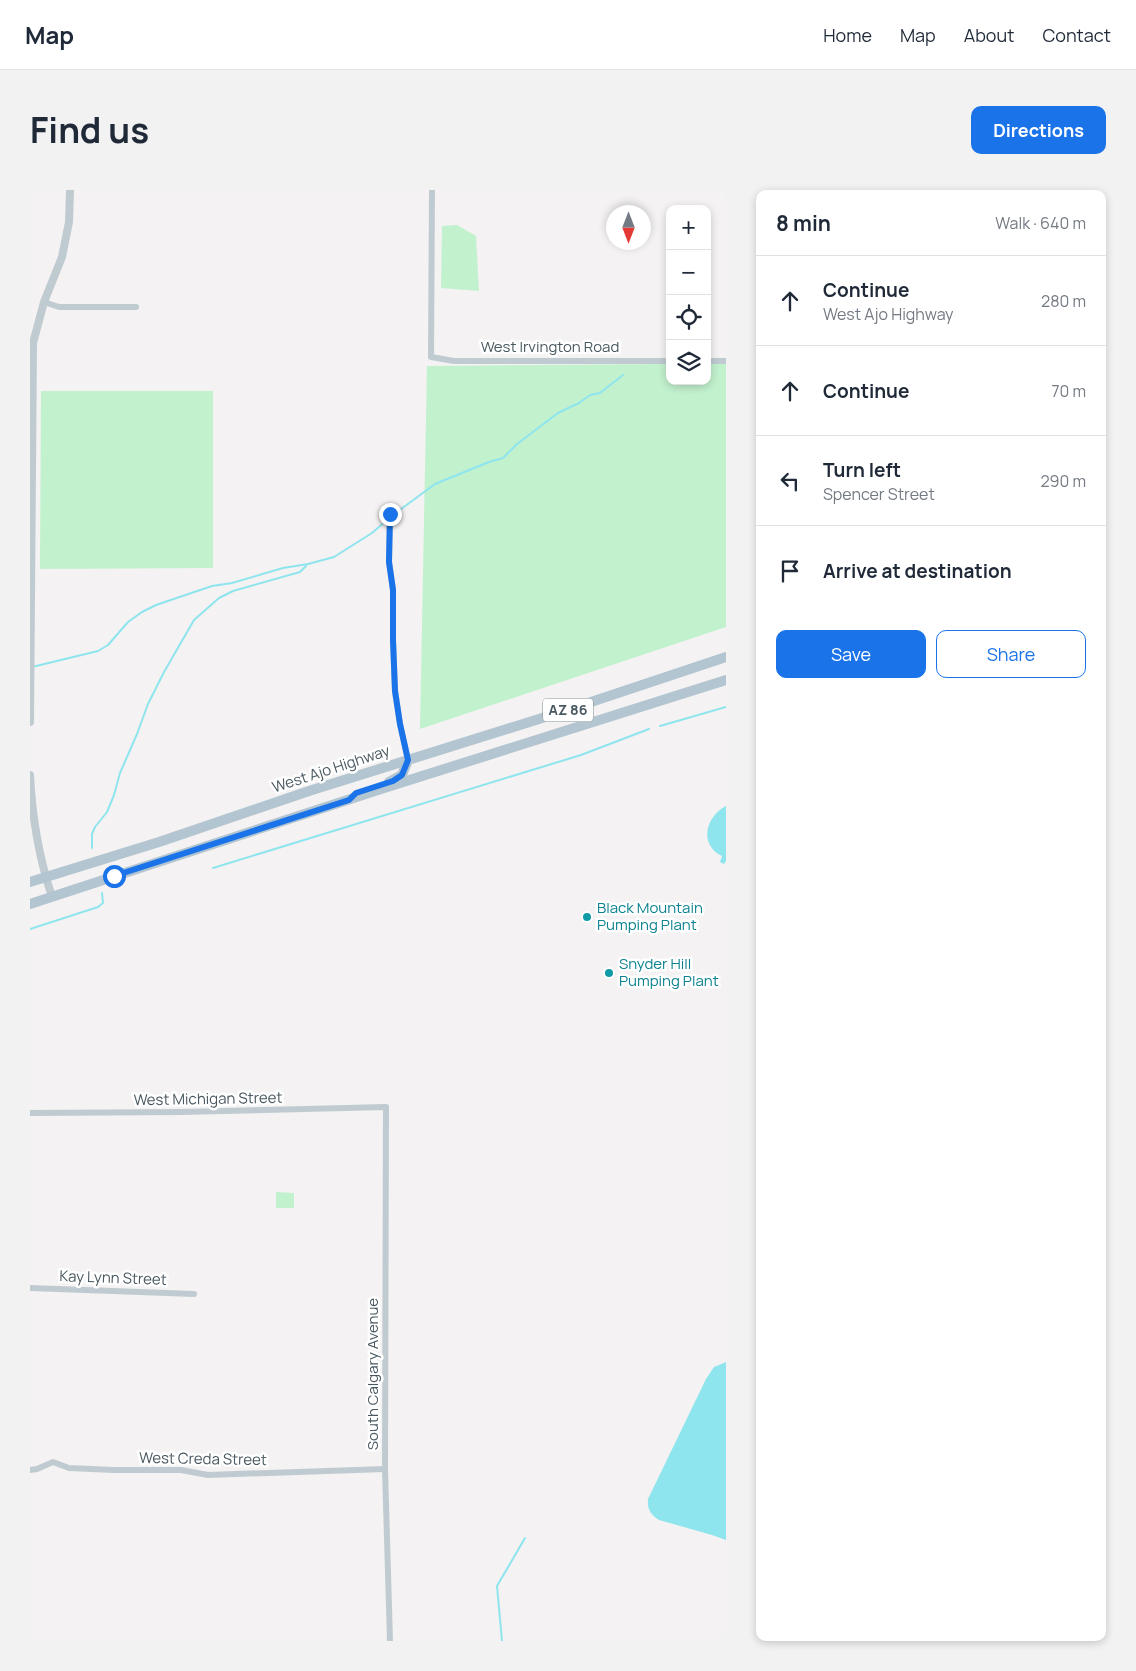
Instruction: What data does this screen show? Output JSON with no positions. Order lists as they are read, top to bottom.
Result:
{
  "streets": {
    "main road": ["AZ 86", "West Ajo Highway"],
    "street": [
      "West Irvington Road",
      "West Michigan Street",
      "Kay Lynn Street",
      "South Calgary Avenue",
      "West Creda Street"
    ]
  },
  "crossings": [
    ["West Michigan Street", "South Calgary Avenue"],
    ["South Calgary Avenue", "West Creda Street"]
  ],
  "places": ["Black Mountain Pumping Plant", "Snyder Hill Pumping Plant"],
  "north": "bottom",
  "page": {
    "header": "Map",
    "nav": [
      "Home",
      "Map",
      "About",
      "Contact"
    ],
    "title": "Find us",
    "buttons": [
      "Directions",
      ["Save", "Share"]
    ],
    "heading": ["8 min", "Walk · 640 m"],
    "map_buttons": ["+", "−"],
    "list": [
      ["Continue", "West Ajo Highway", "280 m"],
      ["Continue", "70 m"],
      ["Turn left", "Spencer Street", "290 m"],
      "Arrive at destination"
    ]
  }
}
